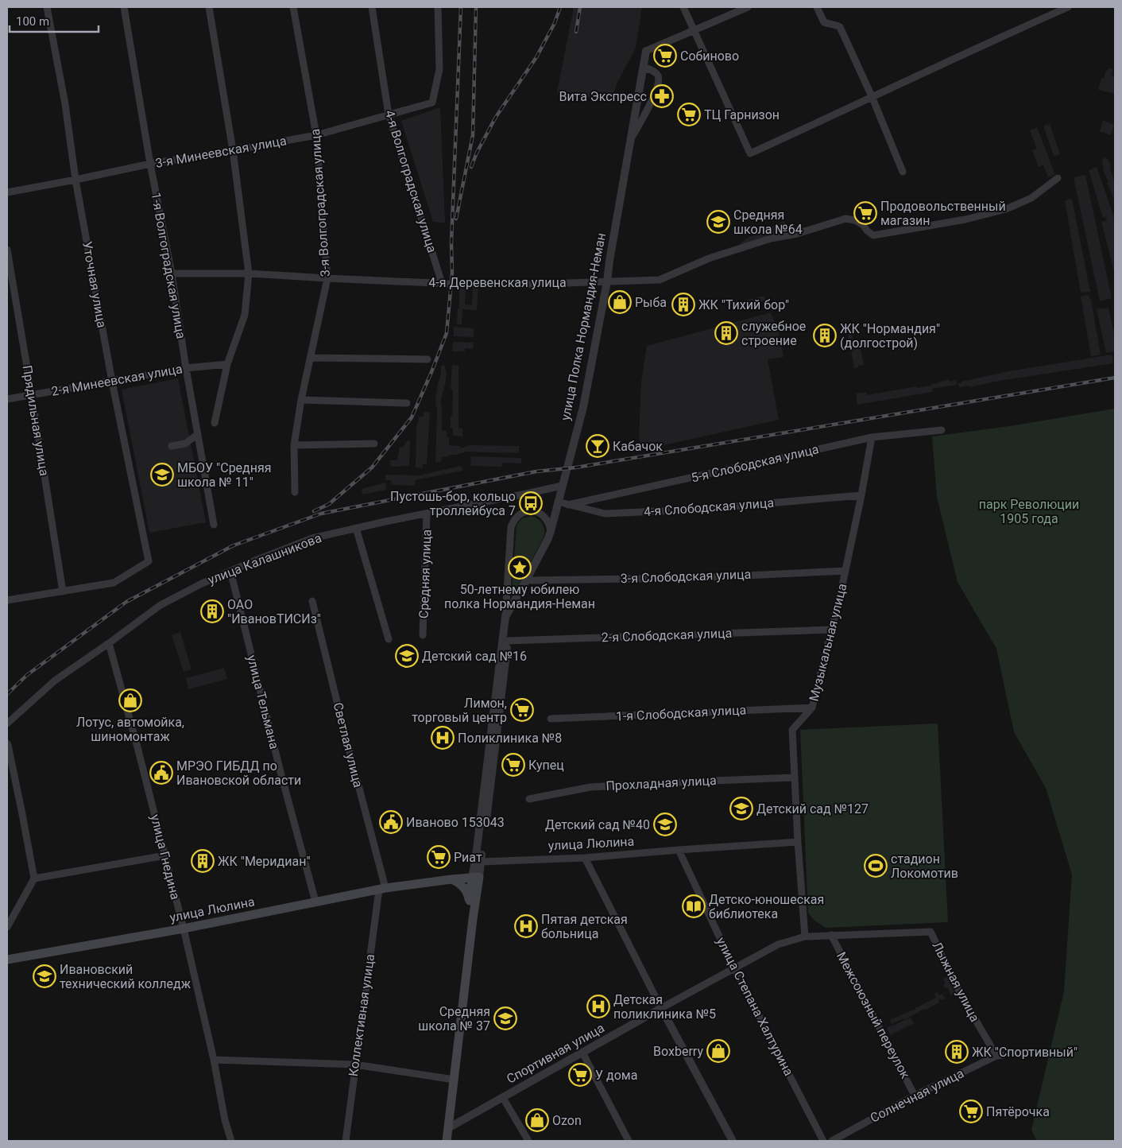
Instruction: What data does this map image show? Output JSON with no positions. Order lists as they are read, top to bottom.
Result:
{
  "streets": {
    "main road": ["улица Полка Нормандия-Неман", "улица Люлина"],
    "street": [
      "3-я Минеевская улица",
      "4-я Волгоградская улица",
      "3-я Волгоградская улица",
      "1-я Волгоградская улица",
      "4-я Деревенская улица",
      "Уточная улица",
      "2-я Минеевская улица",
      "Прядильная улица",
      "5-я Слободская улица",
      "4-я Слободская улица",
      "улица Калашникова",
      "Средняя улица",
      "3-я Слободская улица",
      "2-я Слободская улица",
      "Музыкальная улица",
      "улица Тельмана",
      "1-я Слободская улица",
      "Светлая улица",
      "Прохладная улица",
      "улица Гнедина",
      "Лыжная улица",
      "улица Степана Халтурина",
      "Коллективная улица",
      "Межсоюзный переулок",
      "Спортивная улица",
      "Солнечная улица"
    ]
  },
  "crossings": [
    ["3-я Минеевская улица", "4-я Волгоградская улица"],
    ["3-я Минеевская улица", "3-я Волгоградская улица"],
    ["3-я Минеевская улица", "1-я Волгоградская улица"],
    ["3-я Минеевская улица", "Уточная улица"],
    ["4-я Волгоградская улица", "4-я Деревенская улица"],
    ["3-я Волгоградская улица", "4-я Деревенская улица"],
    ["1-я Волгоградская улица", "4-я Деревенская улица"],
    ["1-я Волгоградская улица", "2-я Минеевская улица"],
    ["4-я Деревенская улица", "улица Полка Нормандия-Неман"],
    ["Уточная улица", "2-я Минеевская улица"],
    ["Уточная улица", "Прядильная улица"],
    ["улица Полка Нормандия-Неман", "4-я Слободская улица"],
    ["улица Полка Нормандия-Неман", "улица Калашникова"],
    ["улица Полка Нормандия-Неман", "3-я Слободская улица"],
    ["улица Полка Нормандия-Неман", "2-я Слободская улица"],
    ["улица Полка Нормандия-Неман", "улица Люлина"],
    ["улица Полка Нормандия-Неман", "Спортивная улица"],
    ["2-я Минеевская улица", "Прядильная улица"],
    ["5-я Слободская улица", "4-я Слободская улица"],
    ["5-я Слободская улица", "Музыкальная улица"],
    ["4-я Слободская улица", "Музыкальная улица"],
    ["улица Калашникова", "Средняя улица"],
    ["улица Калашникова", "улица Тельмана"],
    ["улица Калашникова", "улица Гнедина"],
    ["3-я Слободская улица", "Музыкальная улица"],
    ["2-я Слободская улица", "Музыкальная улица"],
    ["Музыкальная улица", "1-я Слободская улица"],
    ["Музыкальная улица", "Прохладная улица"],
    ["Музыкальная улица", "улица Люлина"],
    ["Музыкальная улица", "Спортивная улица"],
    ["улица Тельмана", "улица Люлина"],
    ["Светлая улица", "улица Люлина"],
    ["Светлая улица", "Коллективная улица"],
    ["улица Люлина", "улица Гнедина"],
    ["улица Люлина", "улица Степана Халтурина"],
    ["улица Люлина", "Коллективная улица"],
    ["Лыжная улица", "Межсоюзный переулок"],
    ["Лыжная улица", "Спортивная улица"],
    ["Лыжная улица", "Солнечная улица"],
    ["улица Степана Халтурина", "Спортивная улица"],
    ["Межсоюзный переулок", "Спортивная улица"],
    ["Межсоюзный переулок", "Солнечная улица"]
  ],
  "parks": ["парк Революции 1905 года"],
  "places": {
    "supermarket": [
      "Собиново",
      "ТЦ Гарнизон",
      "Продовольственный магазин",
      "Лимон, торговый центр",
      "Купец",
      "Риат",
      "У дома",
      "Пятёрочка"
    ],
    "pharmacy": ["Вита Экспресс"],
    "school or university": [
      "Средняя школа №64",
      "МБОУ \"Средняя школа № 11\"",
      "Детский сад №16",
      "Детский сад №127",
      "Детский сад №40",
      "Ивановский технический колледж",
      "Средняя школа № 37"
    ],
    "shop": [
      "Рыба",
      "Лотус, автомойка, шиномонтаж",
      "Boxberry",
      "Ozon"
    ],
    "building": [
      "ЖК \"Тихий бор\"",
      "служебное строение",
      "ЖК \"Нормандия\" (долгострой)",
      "ОАО \"ИвановТИСИз\"",
      "ЖК \"Меридиан\"",
      "ЖК \"Спортивный\""
    ],
    "bar": ["Кабачок"],
    "bus stop": ["Пустошь-бор, кольцо троллейбуса 7"],
    "place": ["50-летнему юбилею полка Нормандия-Неман"],
    "hospital": ["Поликлиника №8", "Пятая детская больница", "Детская поликлиника №5"],
    "public building": ["МРЭО ГИБДД по Ивановской области", "Иваново 153043"],
    "sports": ["стадион Локомотив"],
    "library": ["Детско-юношеская библиотека"]
  },
  "scale_bar": "100 m"
}
